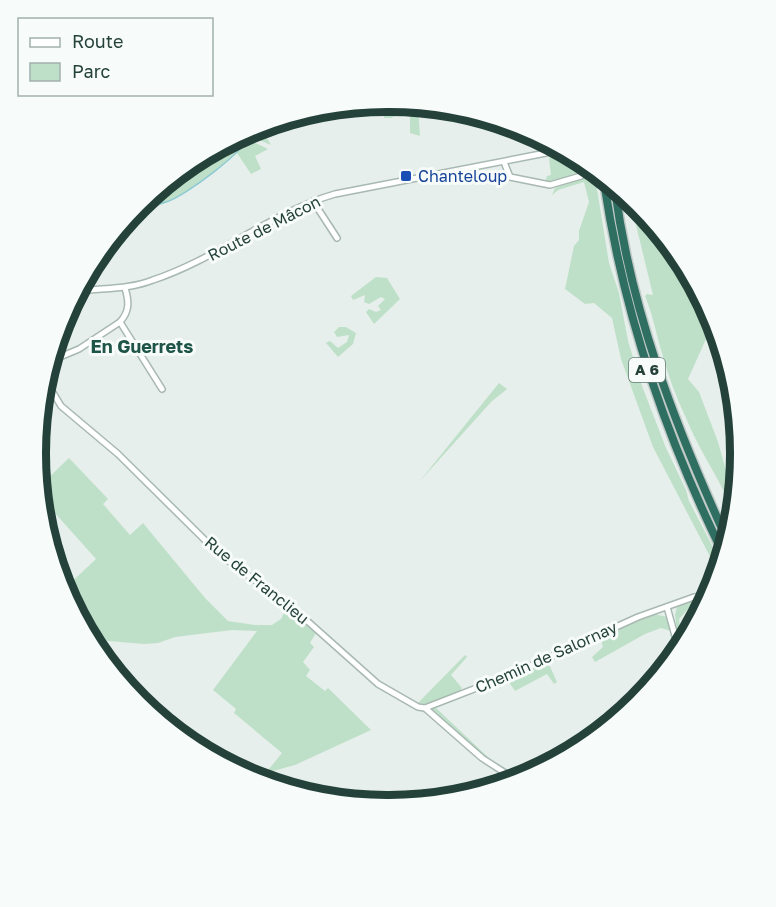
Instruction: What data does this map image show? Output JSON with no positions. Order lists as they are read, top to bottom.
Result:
{
  "streets": {
    "highway": ["A 6"],
    "street": ["Route de Mâcon", "Rue de Franclieu", "Chemin de Salornay"]
  },
  "crossings": [
    ["Rue de Franclieu", "Chemin de Salornay"]
  ],
  "districts": ["En Guerrets"],
  "places": {
    "transit": ["Chanteloup"]
  },
  "legend": ["Route", "Parc"]
}
